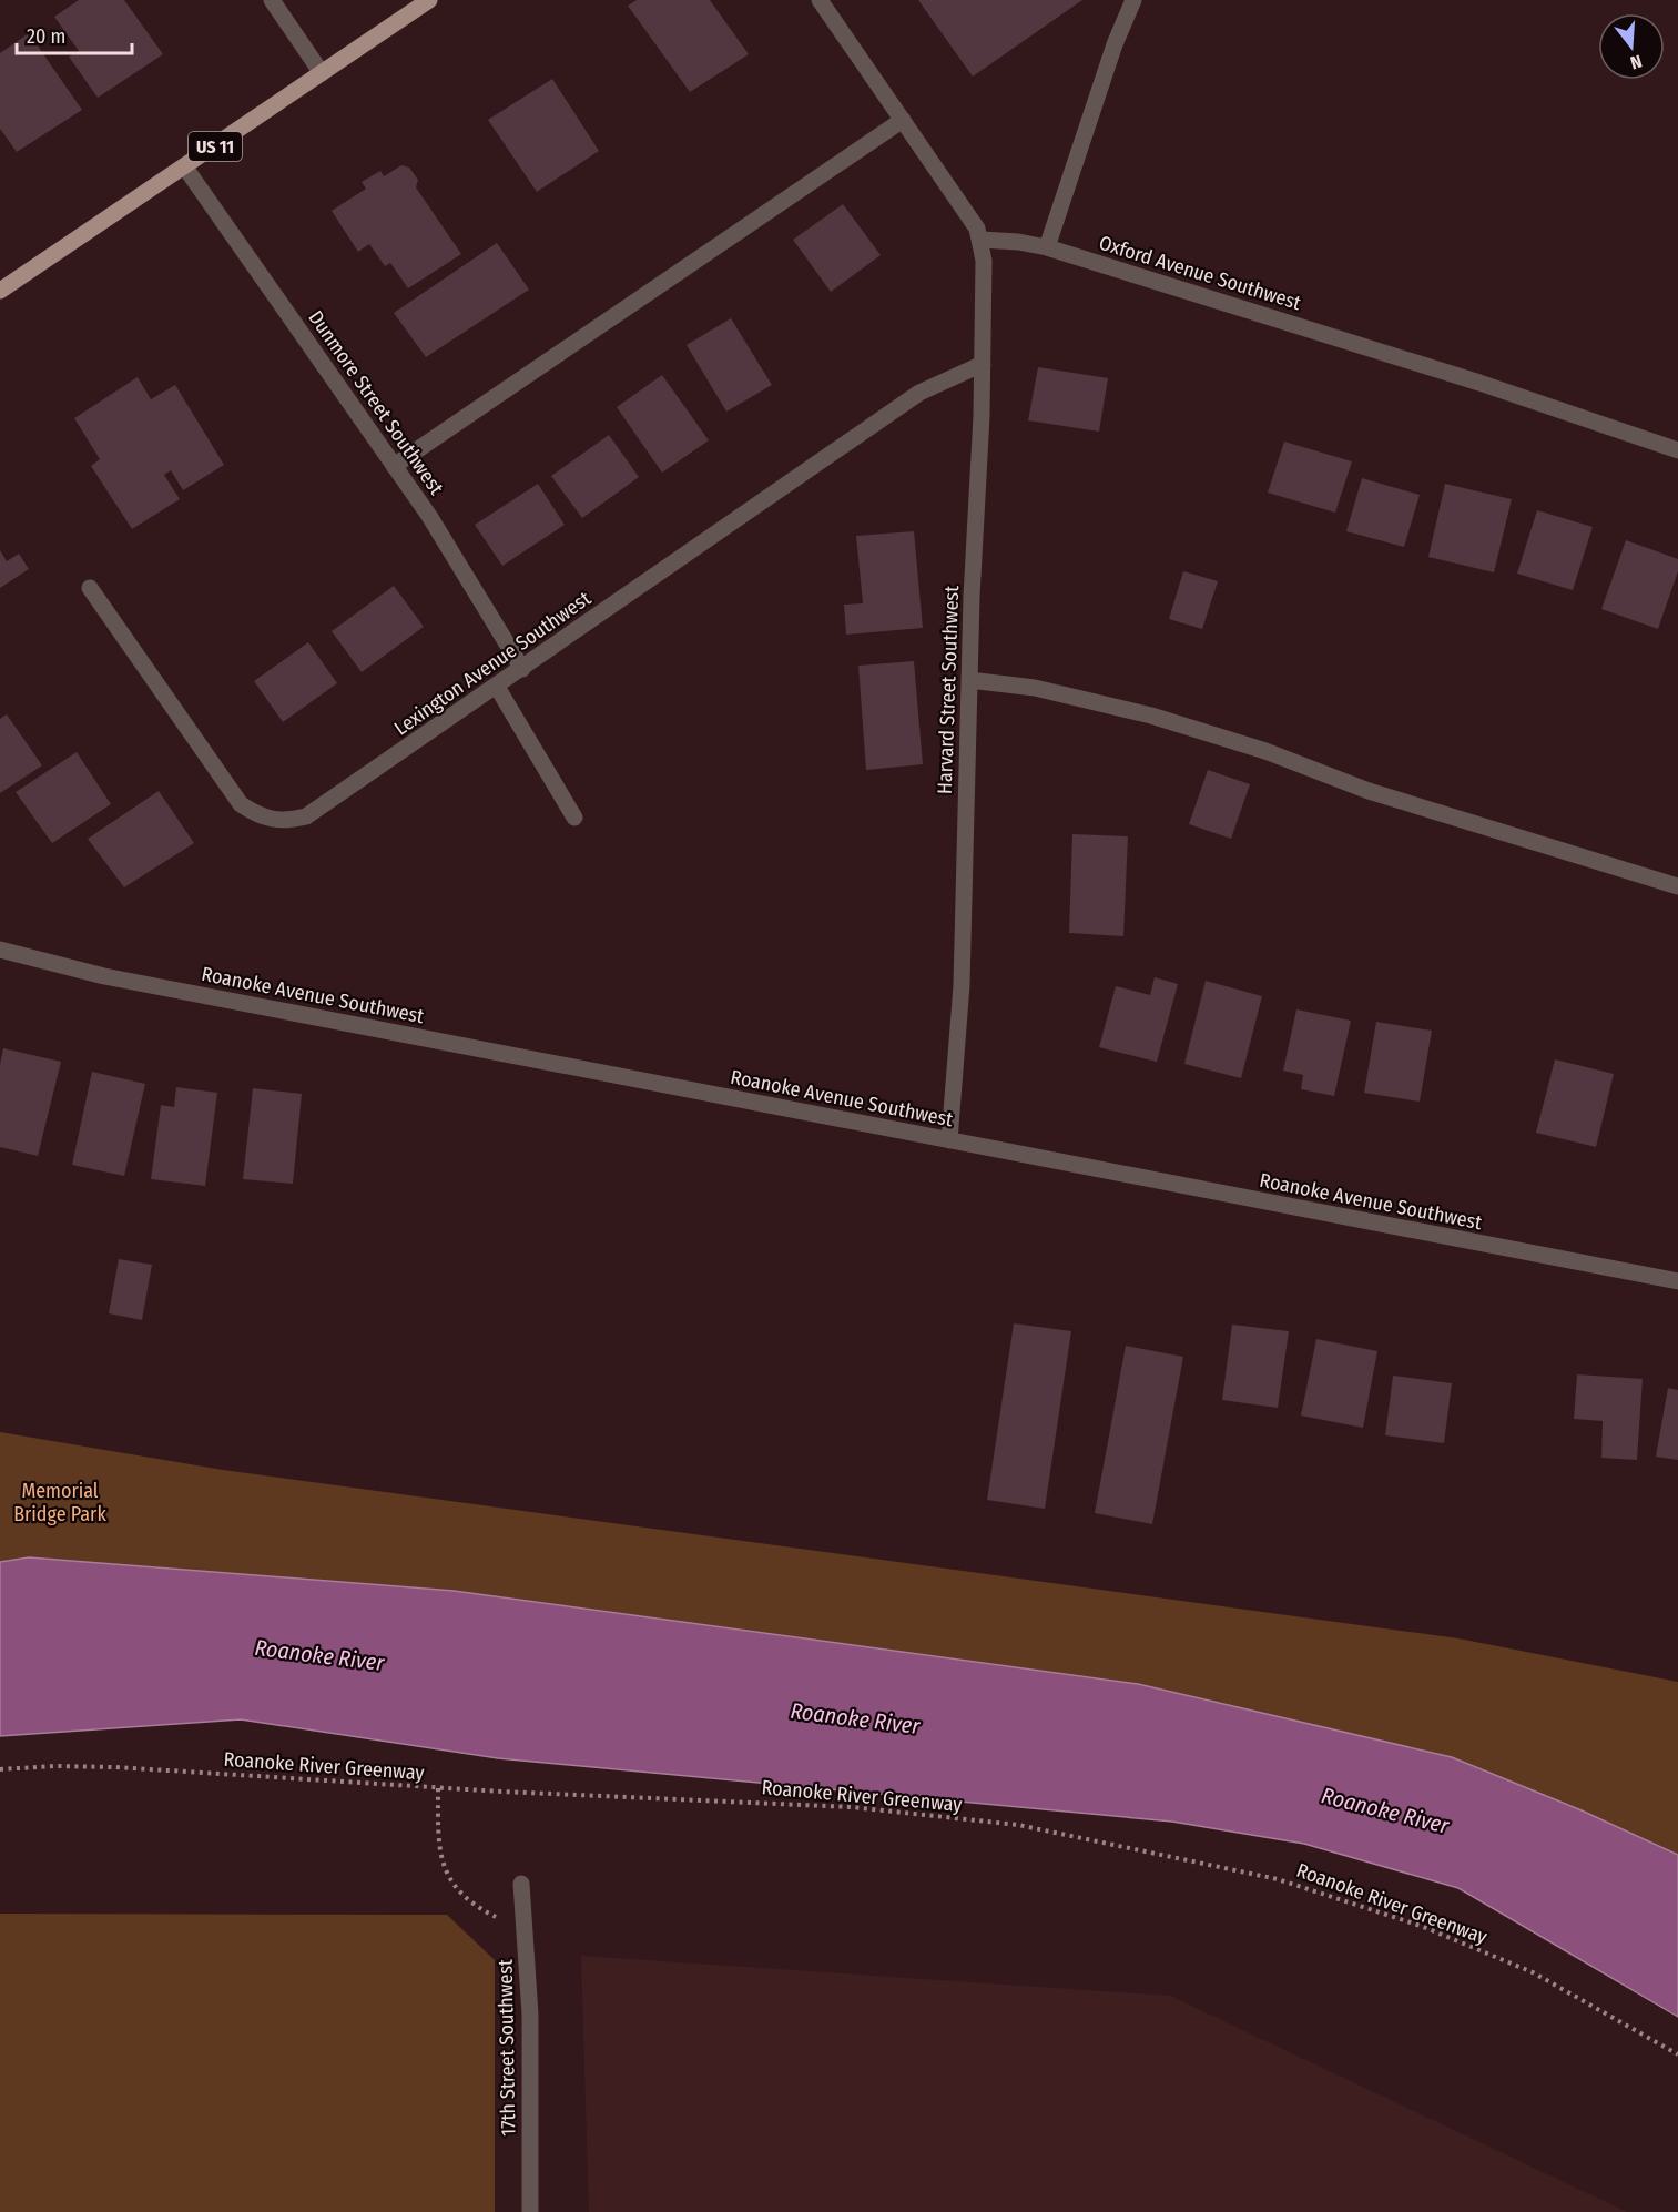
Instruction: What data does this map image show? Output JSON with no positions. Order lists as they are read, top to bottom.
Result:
{
  "streets": {
    "main road": ["US 11"],
    "street": [
      "Oxford Avenue Southwest",
      "Dunmore Street Southwest",
      "Lexington Avenue Southwest",
      "Harvard Street Southwest",
      "Roanoke Avenue Southwest",
      "17th Street Southwest"
    ],
    "path": ["Roanoke River Greenway"]
  },
  "crossings": [
    ["US 11", "Dunmore Street Southwest"],
    ["Oxford Avenue Southwest", "Harvard Street Southwest"],
    ["Dunmore Street Southwest", "Lexington Avenue Southwest"],
    ["Lexington Avenue Southwest", "Harvard Street Southwest"],
    ["Harvard Street Southwest", "Roanoke Avenue Southwest"]
  ],
  "water": ["Roanoke River"],
  "parks": ["Memorial Bridge Park"],
  "scale_bar": "20 m",
  "north": "bottom"
}
